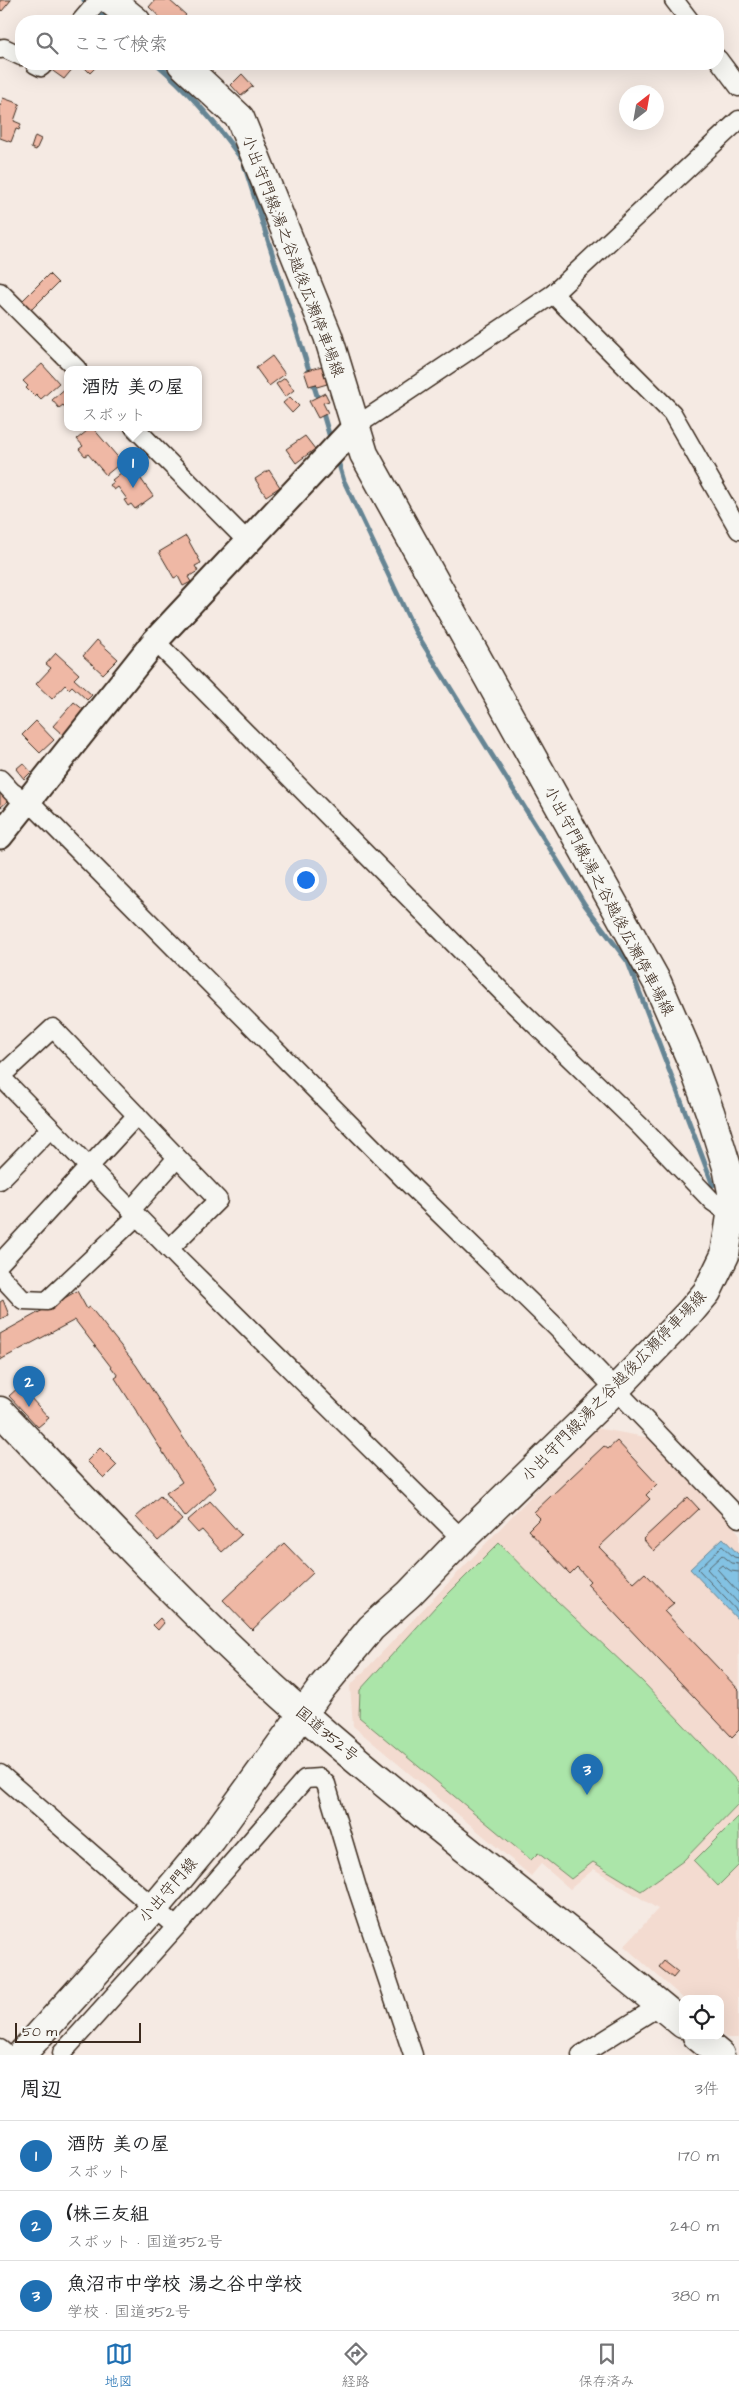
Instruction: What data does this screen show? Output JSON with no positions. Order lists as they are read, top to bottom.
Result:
{
  "streets": {
    "main road": ["小出守門線;湯之谷越後広瀬停車場線", "国道352号", "小出守門線"]
  },
  "crossings": [
    ["小出守門線;湯之谷越後広瀬停車場線", "国道352号"],
    ["小出守門線;湯之谷越後広瀬停車場線", "小出守門線"],
    ["国道352号", "小出守門線"]
  ],
  "scale_bar": "50 m",
  "north": "top right",
  "page": {
    "search": "ここで検索",
    "popup": ["酒防 美の屋", "スポット"],
    "pins": ["1", "2", "3"],
    "scale": "50 m",
    "heading": ["周辺", "3件"],
    "list": [
      {
        "mark": "1",
        "name": "酒防 美の屋",
        "note": "スポット",
        "value": "170 m"
      },
      {
        "mark": "2",
        "name": "(株三友組",
        "note": "スポット · 国道352号",
        "value": "240 m"
      },
      {
        "mark": "3",
        "name": "魚沼市中学校 湯之谷中学校",
        "note": "学校 · 国道352号",
        "value": "380 m"
      }
    ],
    "nav": ["地図", "経路", "保存済み"]
  }
}
